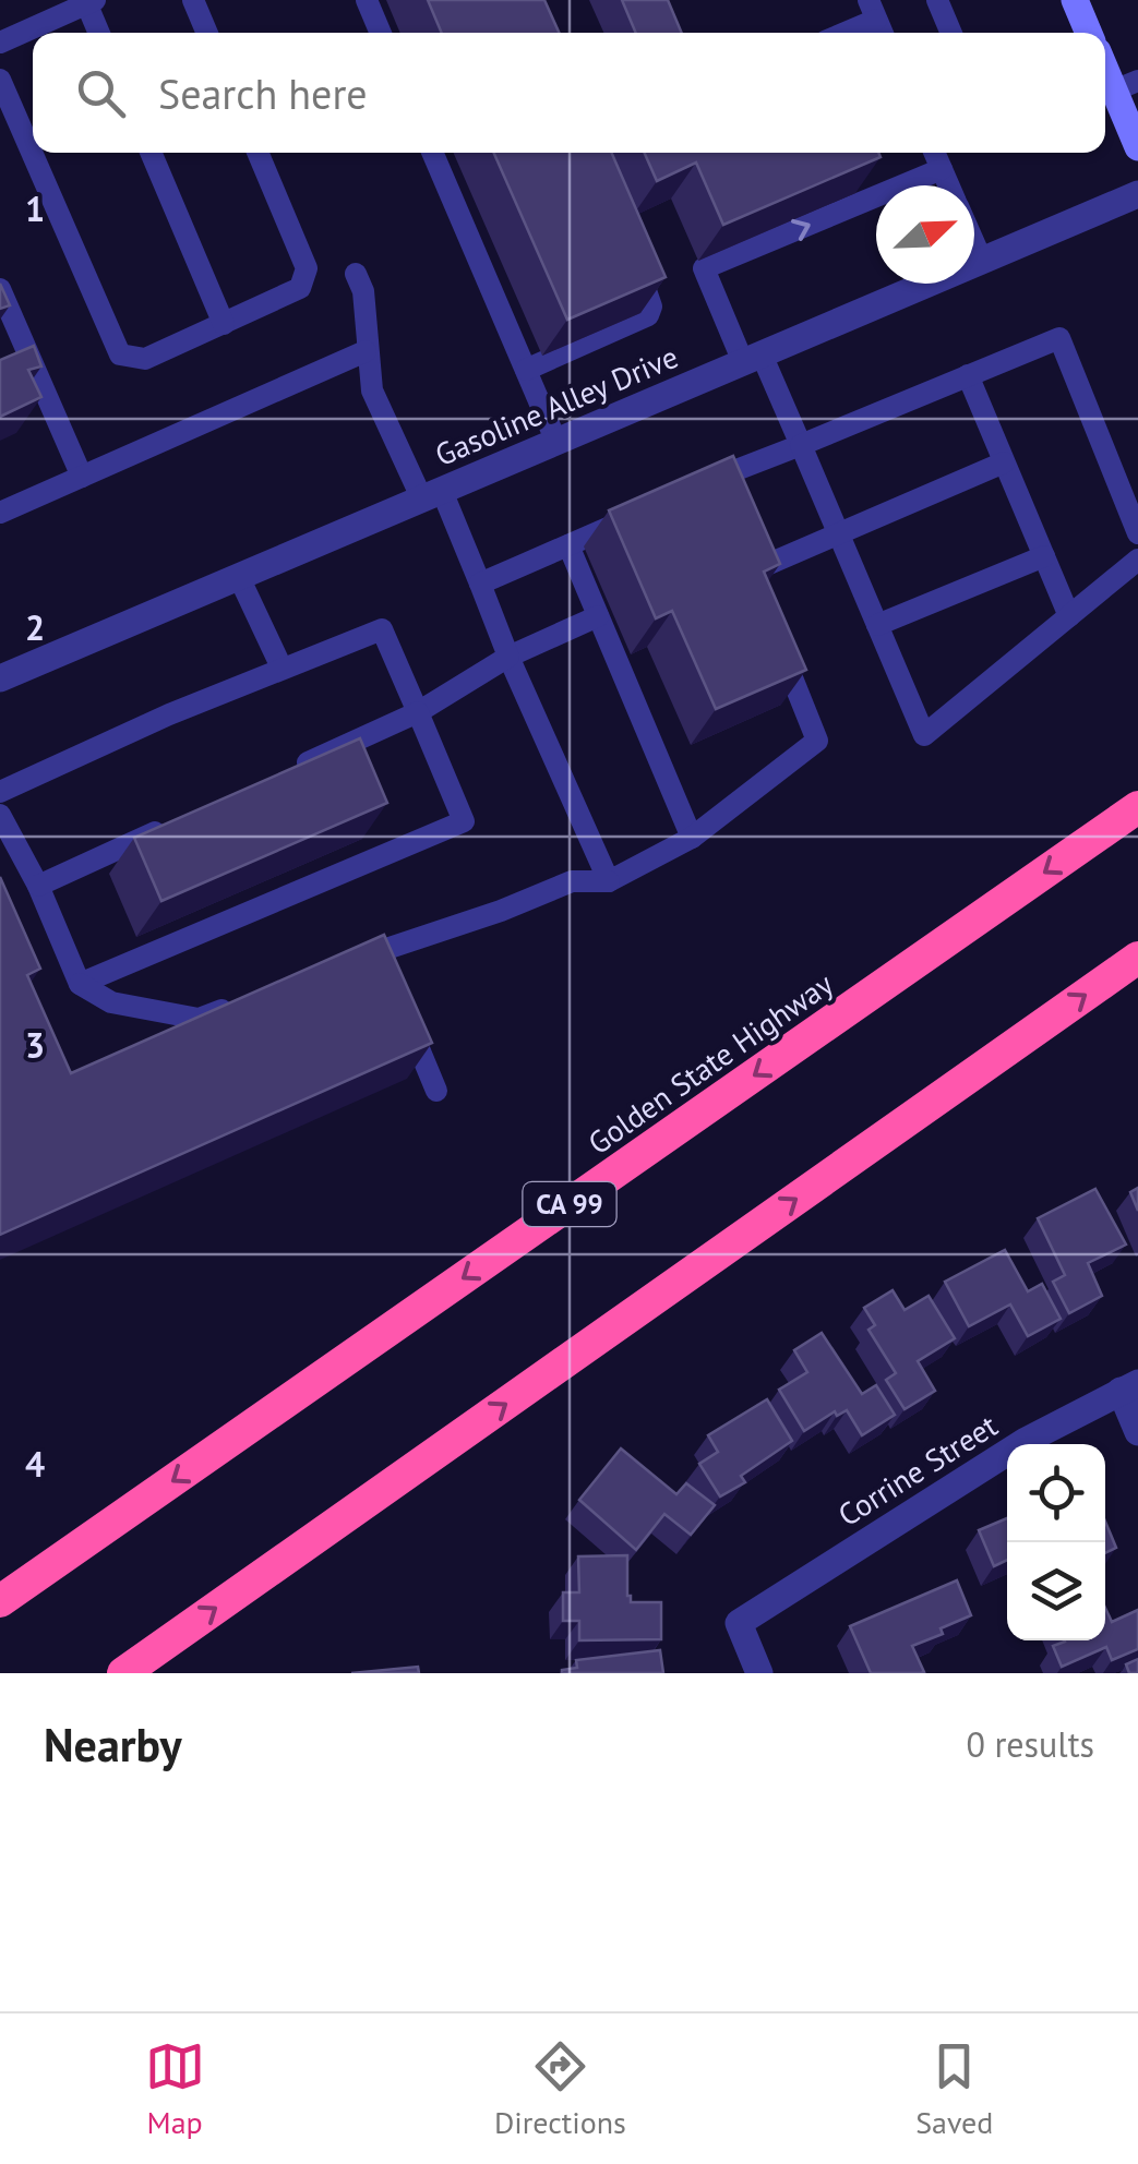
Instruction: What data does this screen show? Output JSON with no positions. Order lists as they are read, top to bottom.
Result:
{
  "streets": {
    "highway": ["Golden State Highway", "CA 99"],
    "street": ["Gasoline Alley Drive", "Corrine Street"]
  },
  "north": "top right",
  "page": {
    "search": "Search here",
    "heading": ["Nearby", "0 results"],
    "nav": ["Map", "Directions", "Saved"]
  },
  "grid": {
    "rows": [
      "1",
      "2",
      "3",
      "4"
    ]
  }
}
